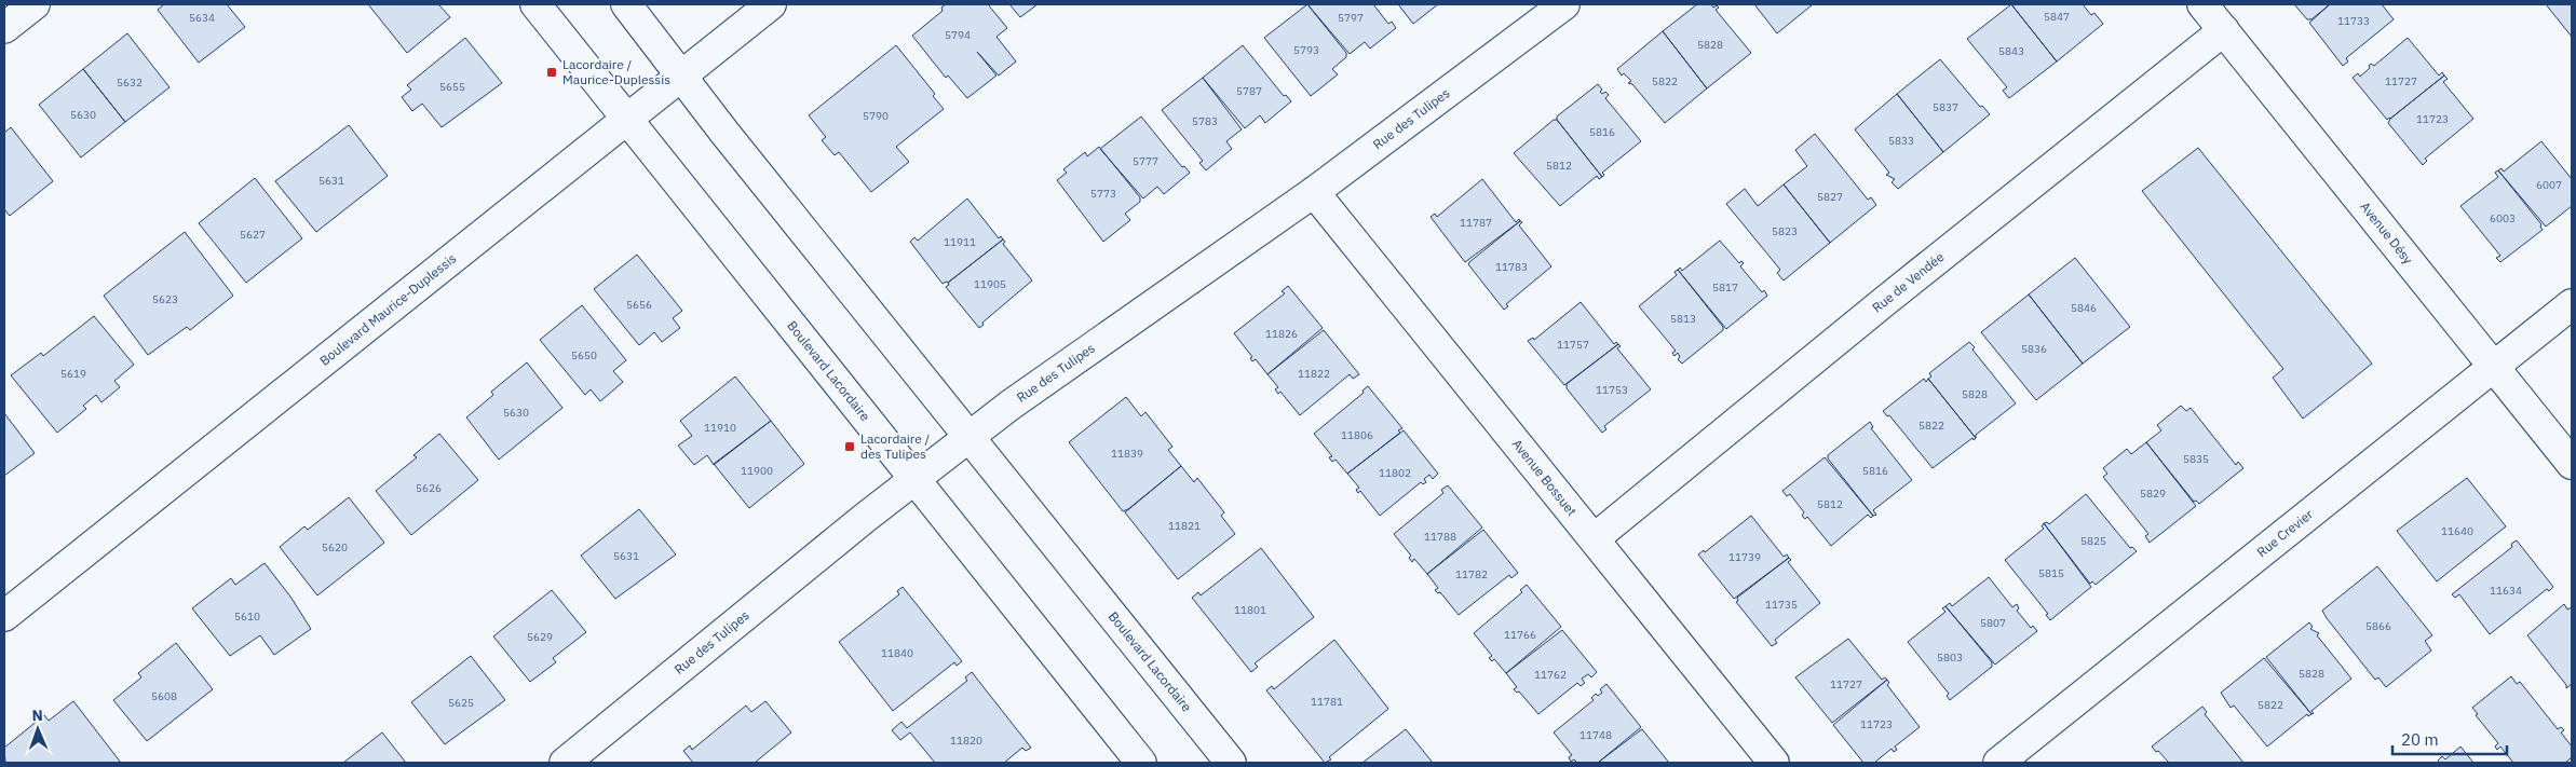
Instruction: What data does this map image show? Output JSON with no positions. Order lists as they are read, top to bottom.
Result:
{
  "streets": {
    "street": [
      "Rue des Tulipes",
      "Avenue Désy",
      "Rue de Vendée",
      "Boulevard Maurice-Duplessis",
      "Boulevard Lacordaire",
      "Avenue Bossuet",
      "Rue Crevier"
    ]
  },
  "crossings": [
    ["Rue des Tulipes", "Boulevard Lacordaire"],
    ["Rue des Tulipes", "Avenue Bossuet"],
    ["Avenue Désy", "Rue de Vendée"],
    ["Avenue Désy", "Rue Crevier"],
    ["Rue de Vendée", "Avenue Bossuet"],
    ["Boulevard Maurice-Duplessis", "Boulevard Lacordaire"]
  ],
  "places": {
    "transit": ["Lacordaire / Maurice-Duplessis", "Lacordaire / des Tulipes"]
  },
  "house_numbers": [
    "5847",
    "5634",
    "5797",
    "11733",
    "5794",
    "5828",
    "5793",
    "5843",
    "5822",
    "11727",
    "5632",
    "5655",
    "5787",
    "5837",
    "5630",
    "5790",
    "11723",
    "5783",
    "5816",
    "5833",
    "5777",
    "5812",
    "5631",
    "6007",
    "5773",
    "5827",
    "6003",
    "11787",
    "5823",
    "5627",
    "11911",
    "11783",
    "11905",
    "5817",
    "5623",
    "5656",
    "5846",
    "5813",
    "11826",
    "11757",
    "5836",
    "5650",
    "5619",
    "11822",
    "11753",
    "5828",
    "5630",
    "5822",
    "11910",
    "11806",
    "11839",
    "5835",
    "11900",
    "5816",
    "11802",
    "5626",
    "5829",
    "5812",
    "11821",
    "11640",
    "11788",
    "5825",
    "5620",
    "5631",
    "11739",
    "5815",
    "11782",
    "11634",
    "11735",
    "11801",
    "5610",
    "5807",
    "5866",
    "11766",
    "5629",
    "11840",
    "5803",
    "5828",
    "11762",
    "11727",
    "5608",
    "11781",
    "5625",
    "5822",
    "11723",
    "11748",
    "11820"
  ],
  "scale_bar": "20 m",
  "north": "top"
}
